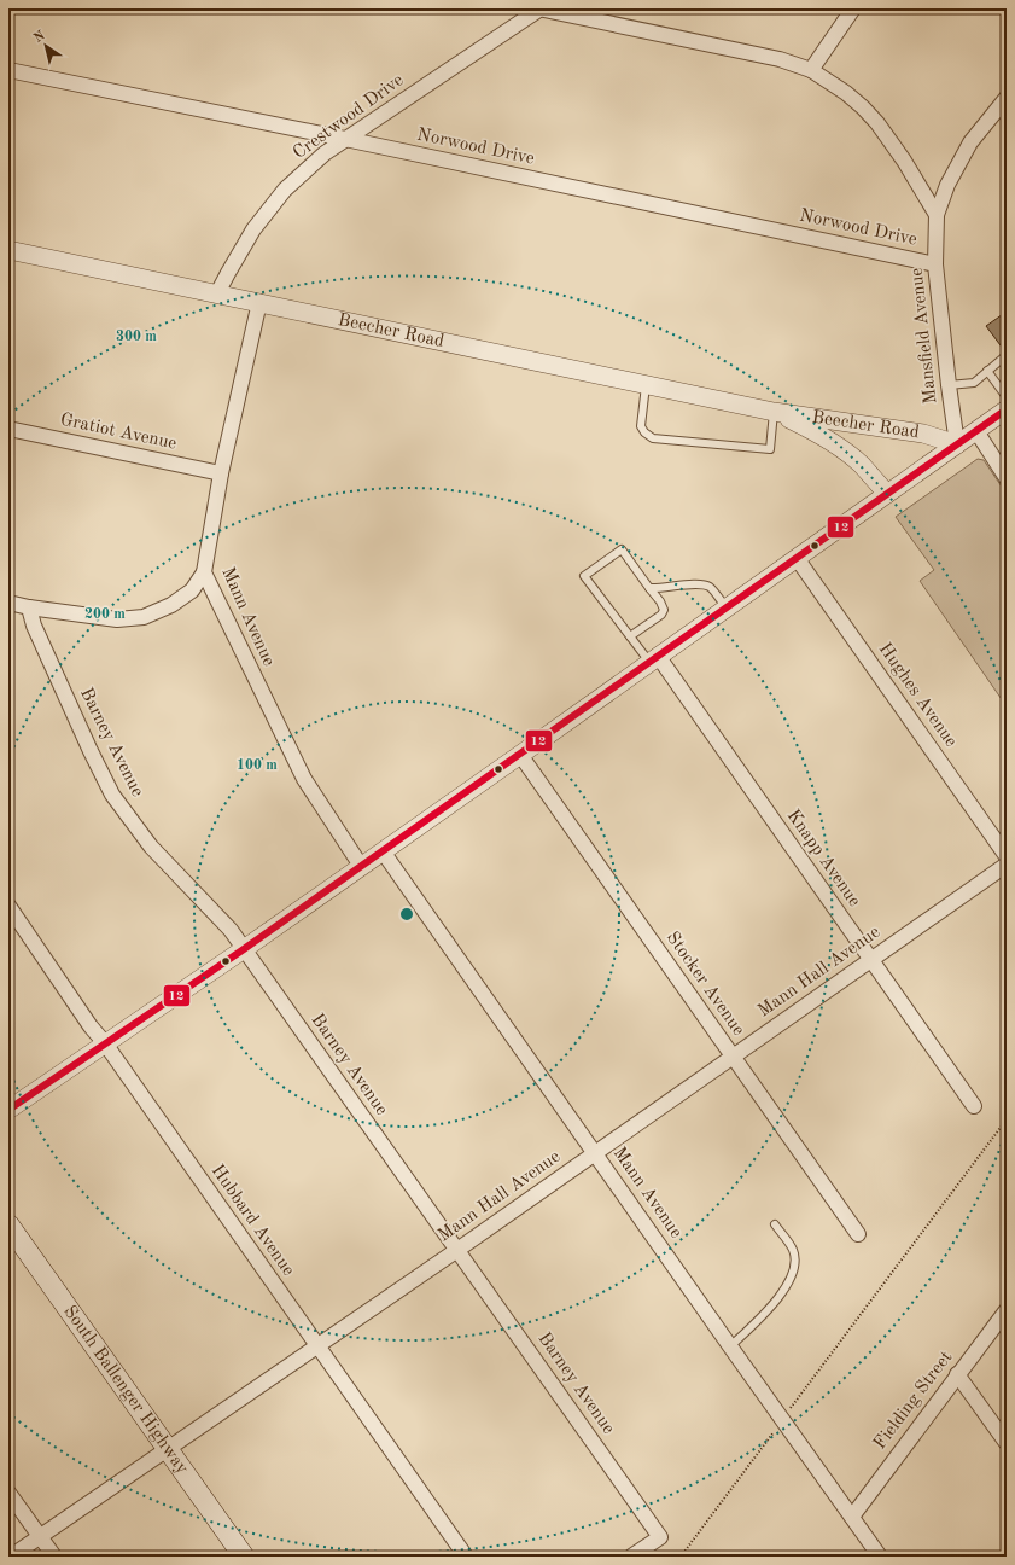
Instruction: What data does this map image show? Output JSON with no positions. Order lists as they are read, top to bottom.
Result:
{
  "streets": {
    "main road": ["South Ballenger Highway"],
    "street": [
      "Crestwood Drive",
      "Norwood Drive",
      "Beecher Road",
      "Mansfield Avenue",
      "Gratiot Avenue",
      "Mann Avenue",
      "Hughes Avenue",
      "Barney Avenue",
      "Knapp Avenue",
      "Mann Hall Avenue",
      "Stocker Avenue",
      "Hubbard Avenue",
      "Fielding Street"
    ]
  },
  "crossings": [
    ["Crestwood Drive", "Norwood Drive"],
    ["Crestwood Drive", "Beecher Road"],
    ["Norwood Drive", "Mansfield Avenue"],
    ["Beecher Road", "Mansfield Avenue"],
    ["Beecher Road", "Mann Avenue"],
    ["Gratiot Avenue", "Mann Avenue"],
    ["Mann Avenue", "Mann Hall Avenue"],
    ["Mann Avenue", "Fielding Street"],
    ["Barney Avenue", "Mann Hall Avenue"],
    ["Knapp Avenue", "Mann Hall Avenue"],
    ["Mann Hall Avenue", "Stocker Avenue"],
    ["Mann Hall Avenue", "Hubbard Avenue"],
    ["Mann Hall Avenue", "South Ballenger Highway"]
  ],
  "lines": ["transit line 12"],
  "north": "top left",
  "rings": ["300 m", "200 m", "100 m"]
}
